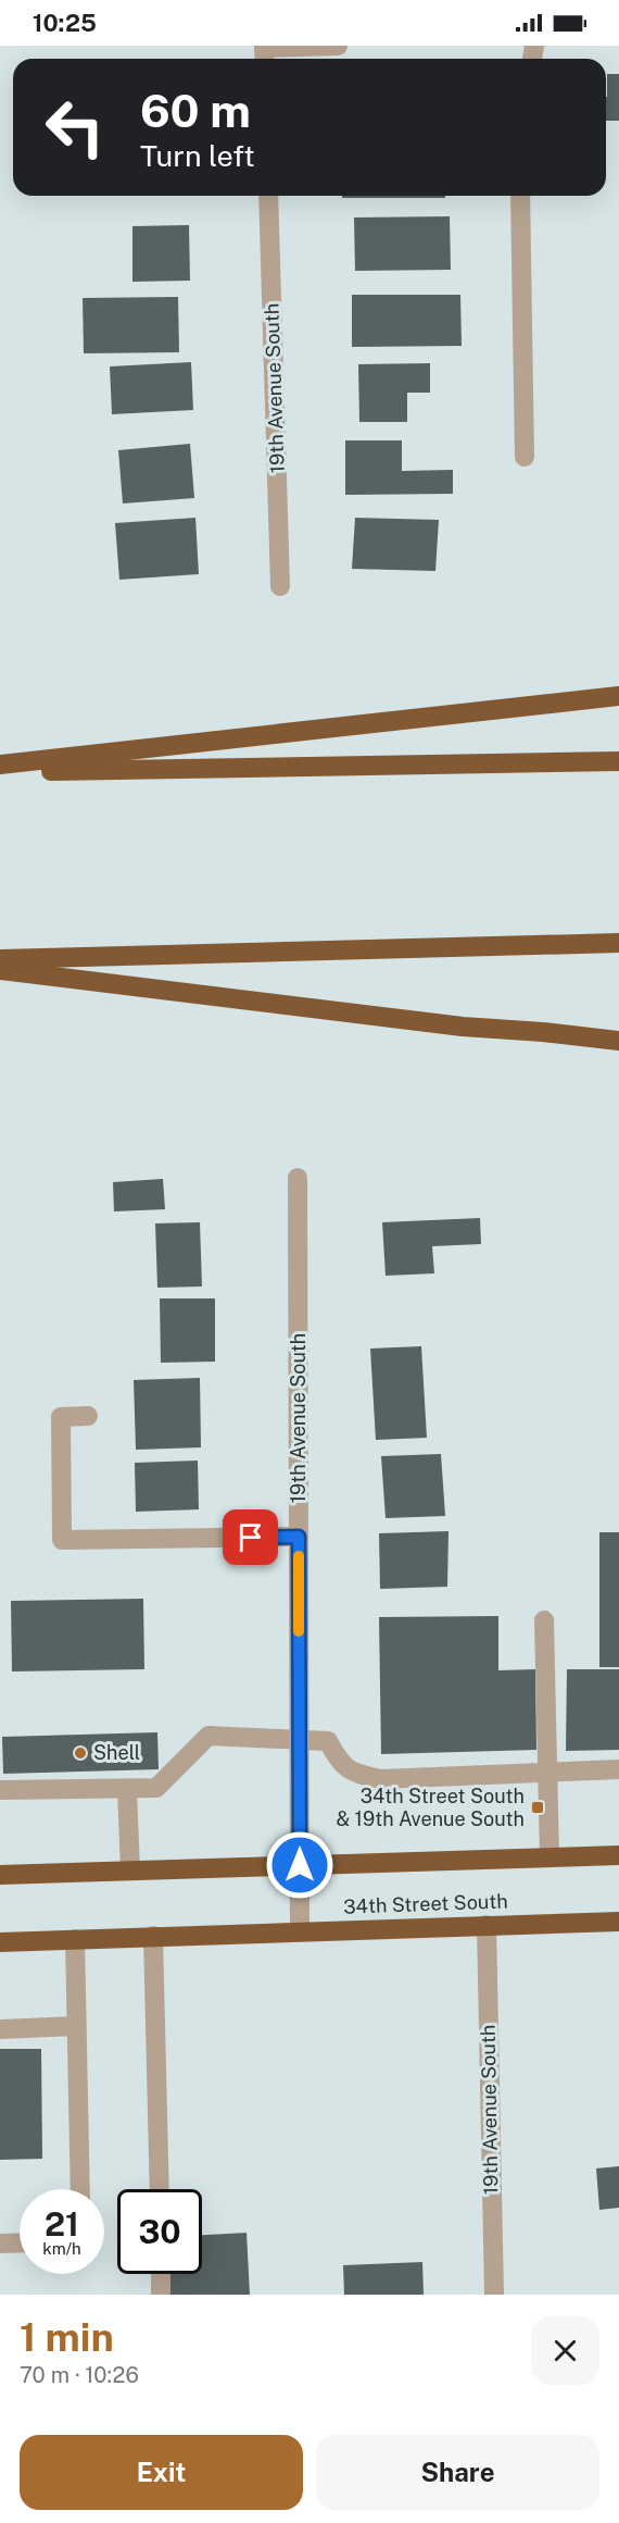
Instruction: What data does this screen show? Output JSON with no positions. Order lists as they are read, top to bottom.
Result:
{
  "streets": {
    "highway": ["34th Street South"],
    "street": ["19th Avenue South"]
  },
  "crossings": [
    ["19th Avenue South", "34th Street South"]
  ],
  "places": {
    "other": ["Shell"],
    "transit": ["34th Street South & 19th Avenue South"]
  },
  "page": {
    "status": "10:25",
    "turn": ["60 m", "Turn left"],
    "speed": "21 km/h",
    "limit": "30",
    "heading": ["1 min", "70 m · 10:26"],
    "buttons": ["Exit", "Share"]
  }
}
